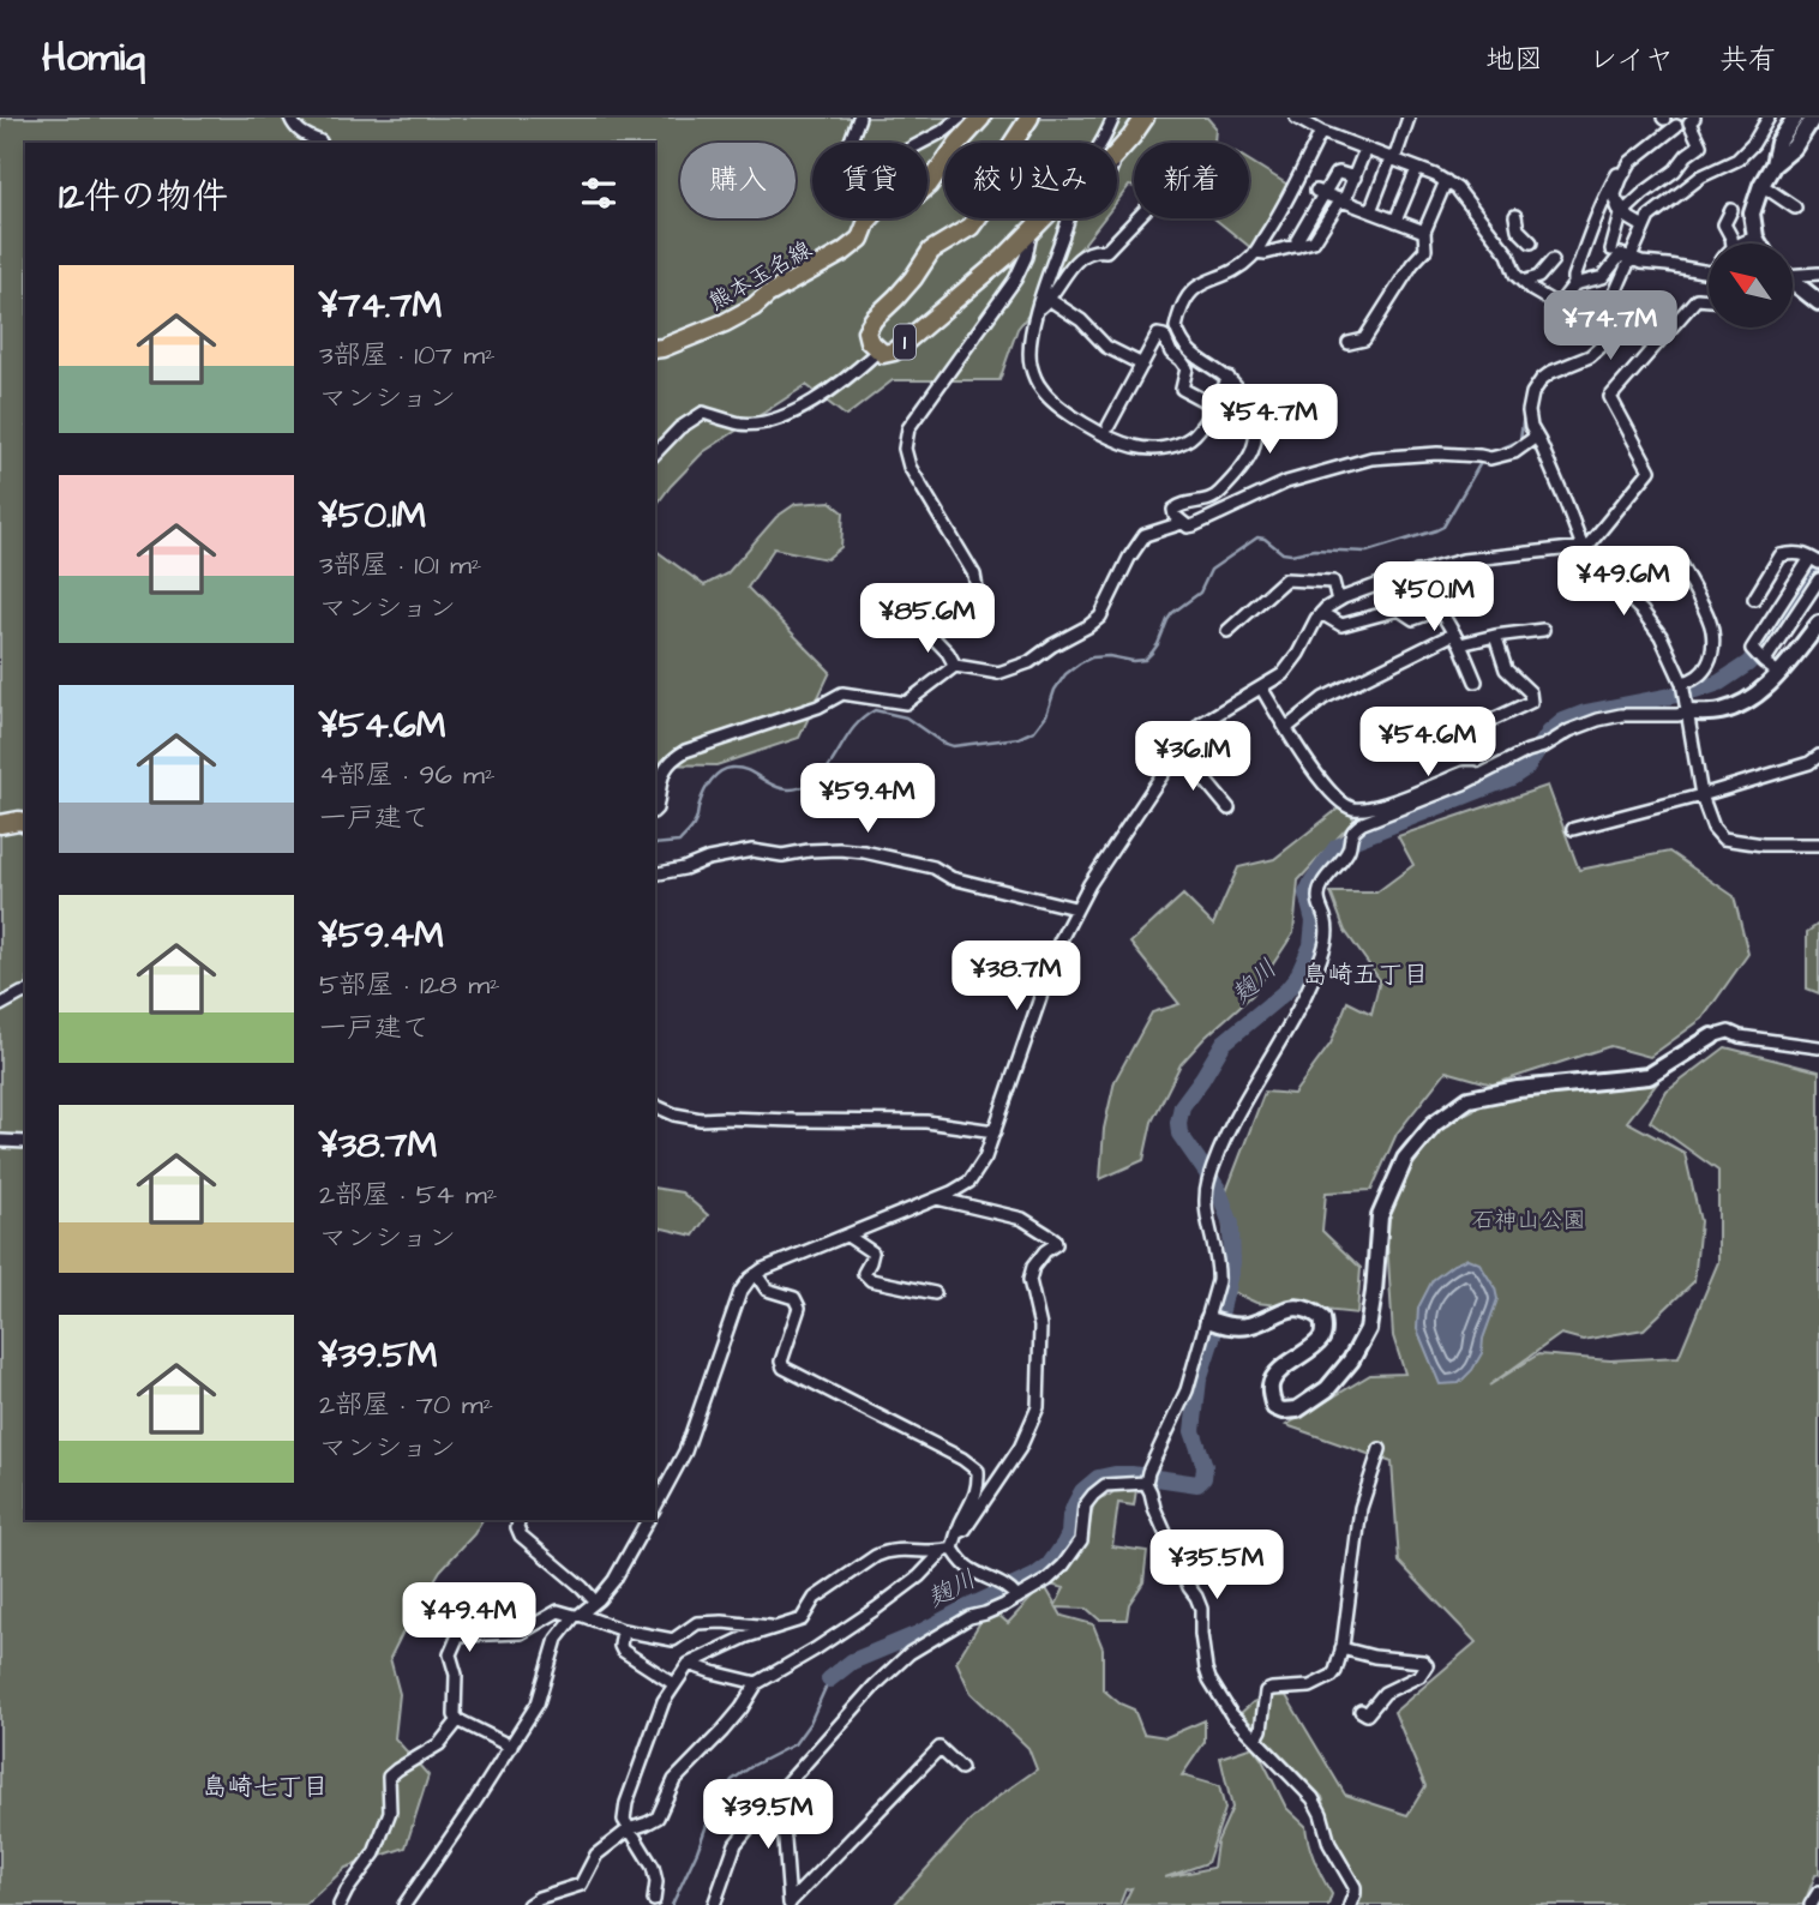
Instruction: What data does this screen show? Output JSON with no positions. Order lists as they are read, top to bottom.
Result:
{
  "streets": {
    "main road": ["熊本玉名線", "1"]
  },
  "districts": ["島崎五丁目", "島崎七丁目"],
  "water": ["麹川"],
  "parks": ["石神山公園"],
  "north": "top left",
  "page": {
    "header": "Homiq",
    "nav": ["地図", "レイヤ", "共有"],
    "chip": [
      "購入",
      "賃貸",
      "絞り込み",
      "新着"
    ],
    "heading": "12件の物件",
    "list": [
      {
        "name": "¥74.7M",
        "note": "3部屋 · 107 m² · マンション"
      },
      {
        "name": "¥50.1M",
        "note": "3部屋 · 101 m² · マンション"
      },
      {
        "name": "¥54.6M",
        "note": "4部屋 · 96 m² · 一戸建て"
      },
      {
        "name": "¥59.4M",
        "note": "5部屋 · 128 m² · 一戸建て"
      },
      {
        "name": "¥38.7M",
        "note": "2部屋 · 54 m² · マンション"
      },
      {
        "name": "¥39.5M",
        "note": "2部屋 · 70 m² · マンション"
      }
    ],
    "price": [
      "¥74.7M",
      "¥54.7M",
      "¥49.6M",
      "¥50.1M",
      "¥85.6M",
      "¥54.6M",
      "¥36.1M",
      "¥59.4M",
      "¥38.7M",
      "¥35.5M",
      "¥49.4M",
      "¥39.5M"
    ]
  }
}
